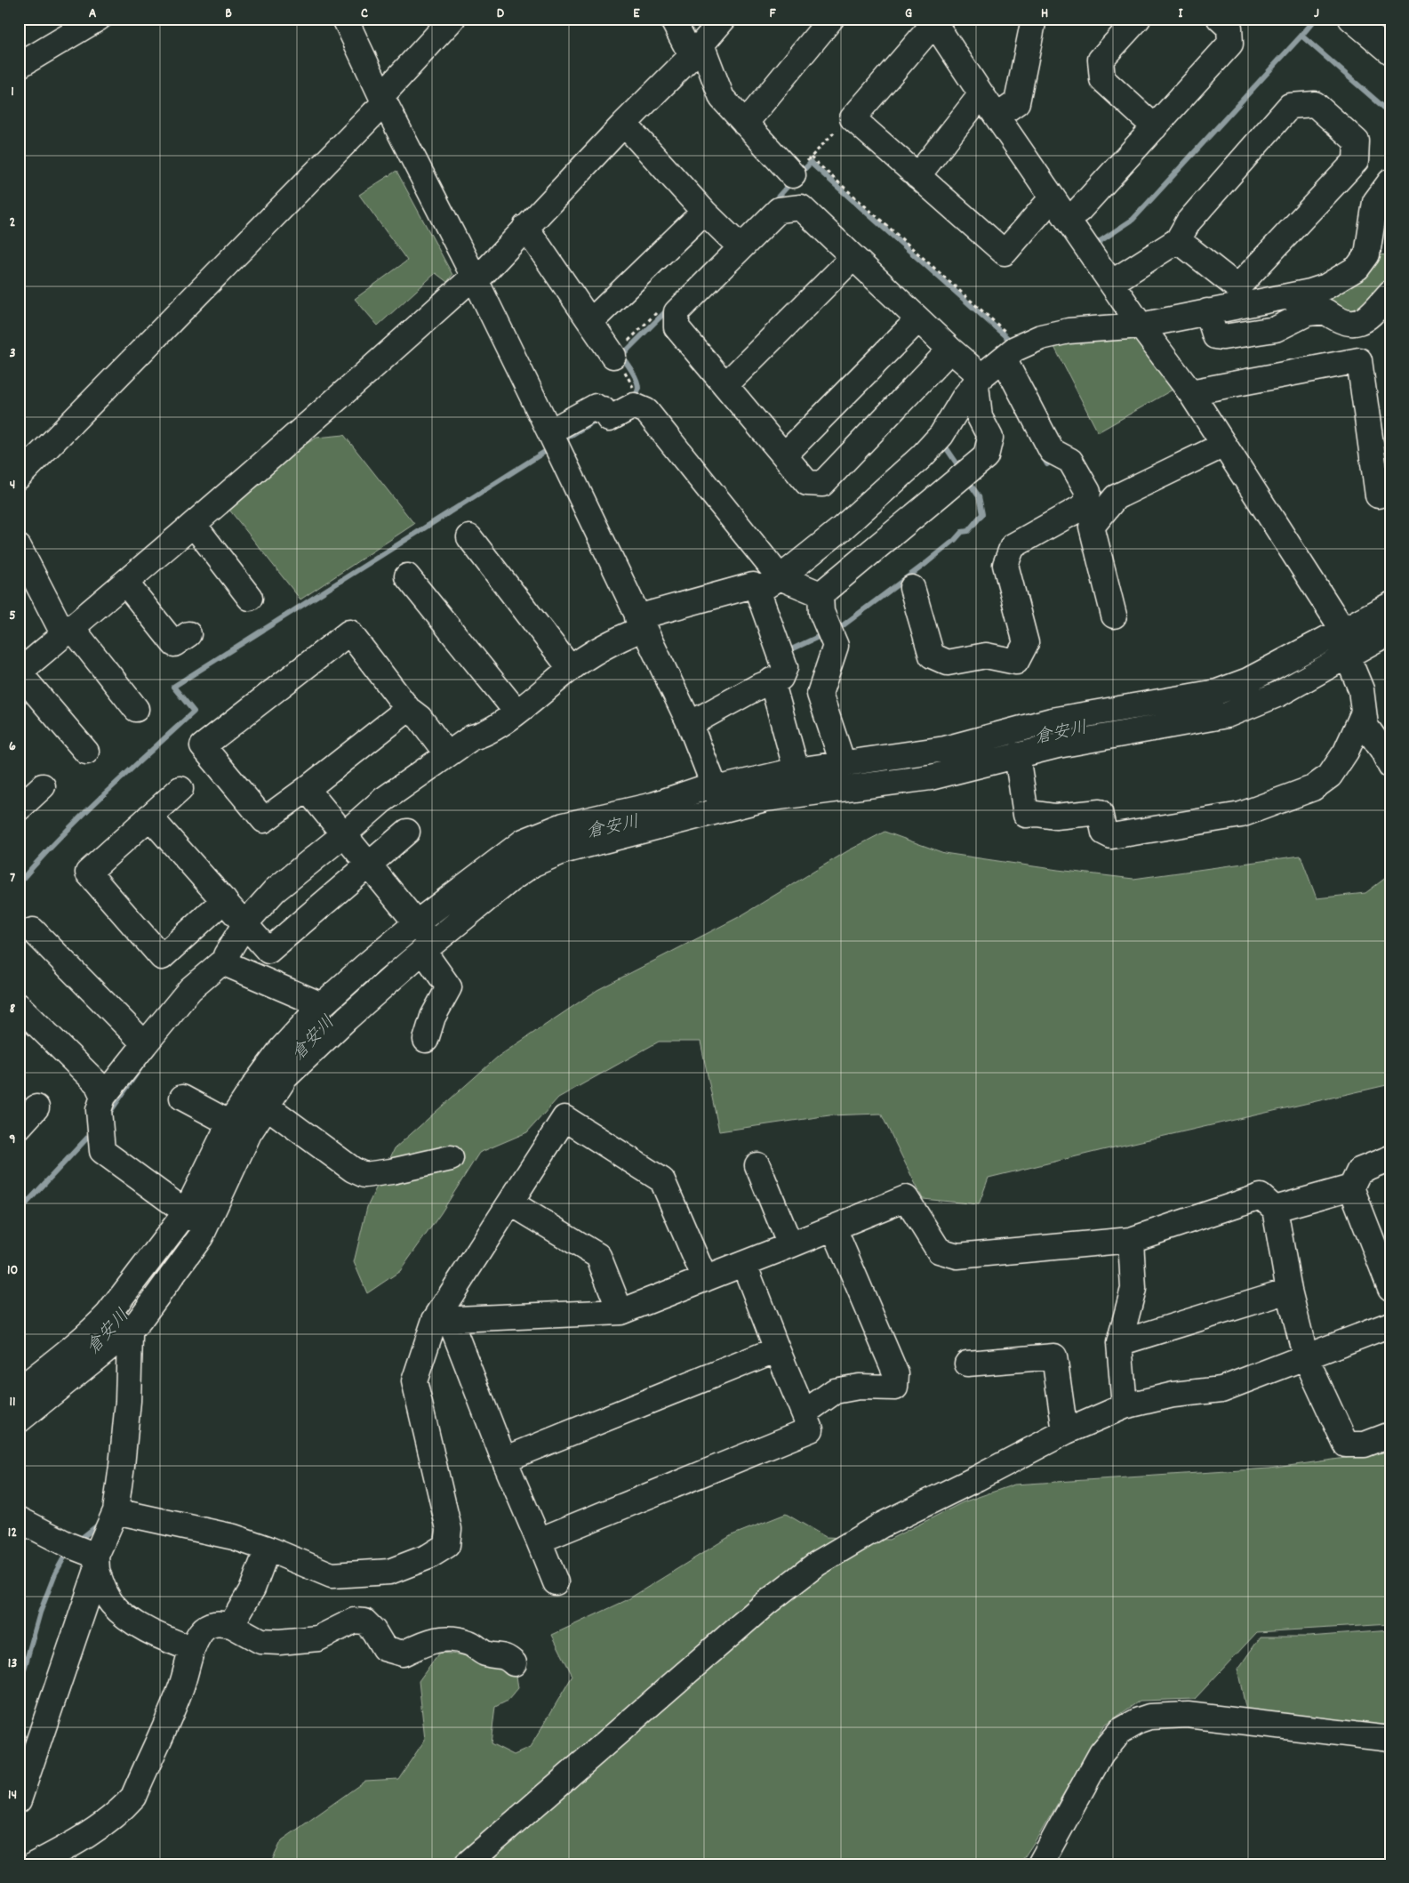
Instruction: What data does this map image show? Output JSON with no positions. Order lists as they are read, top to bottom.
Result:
{
  "water": ["倉安川"],
  "grid": {
    "columns": [
      "A",
      "B",
      "C",
      "D",
      "E",
      "F",
      "G",
      "H",
      "I",
      "J"
    ],
    "rows": [
      "1",
      "2",
      "3",
      "4",
      "5",
      "6",
      "7",
      "8",
      "9",
      "10",
      "11",
      "12",
      "13",
      "14"
    ]
  }
}
